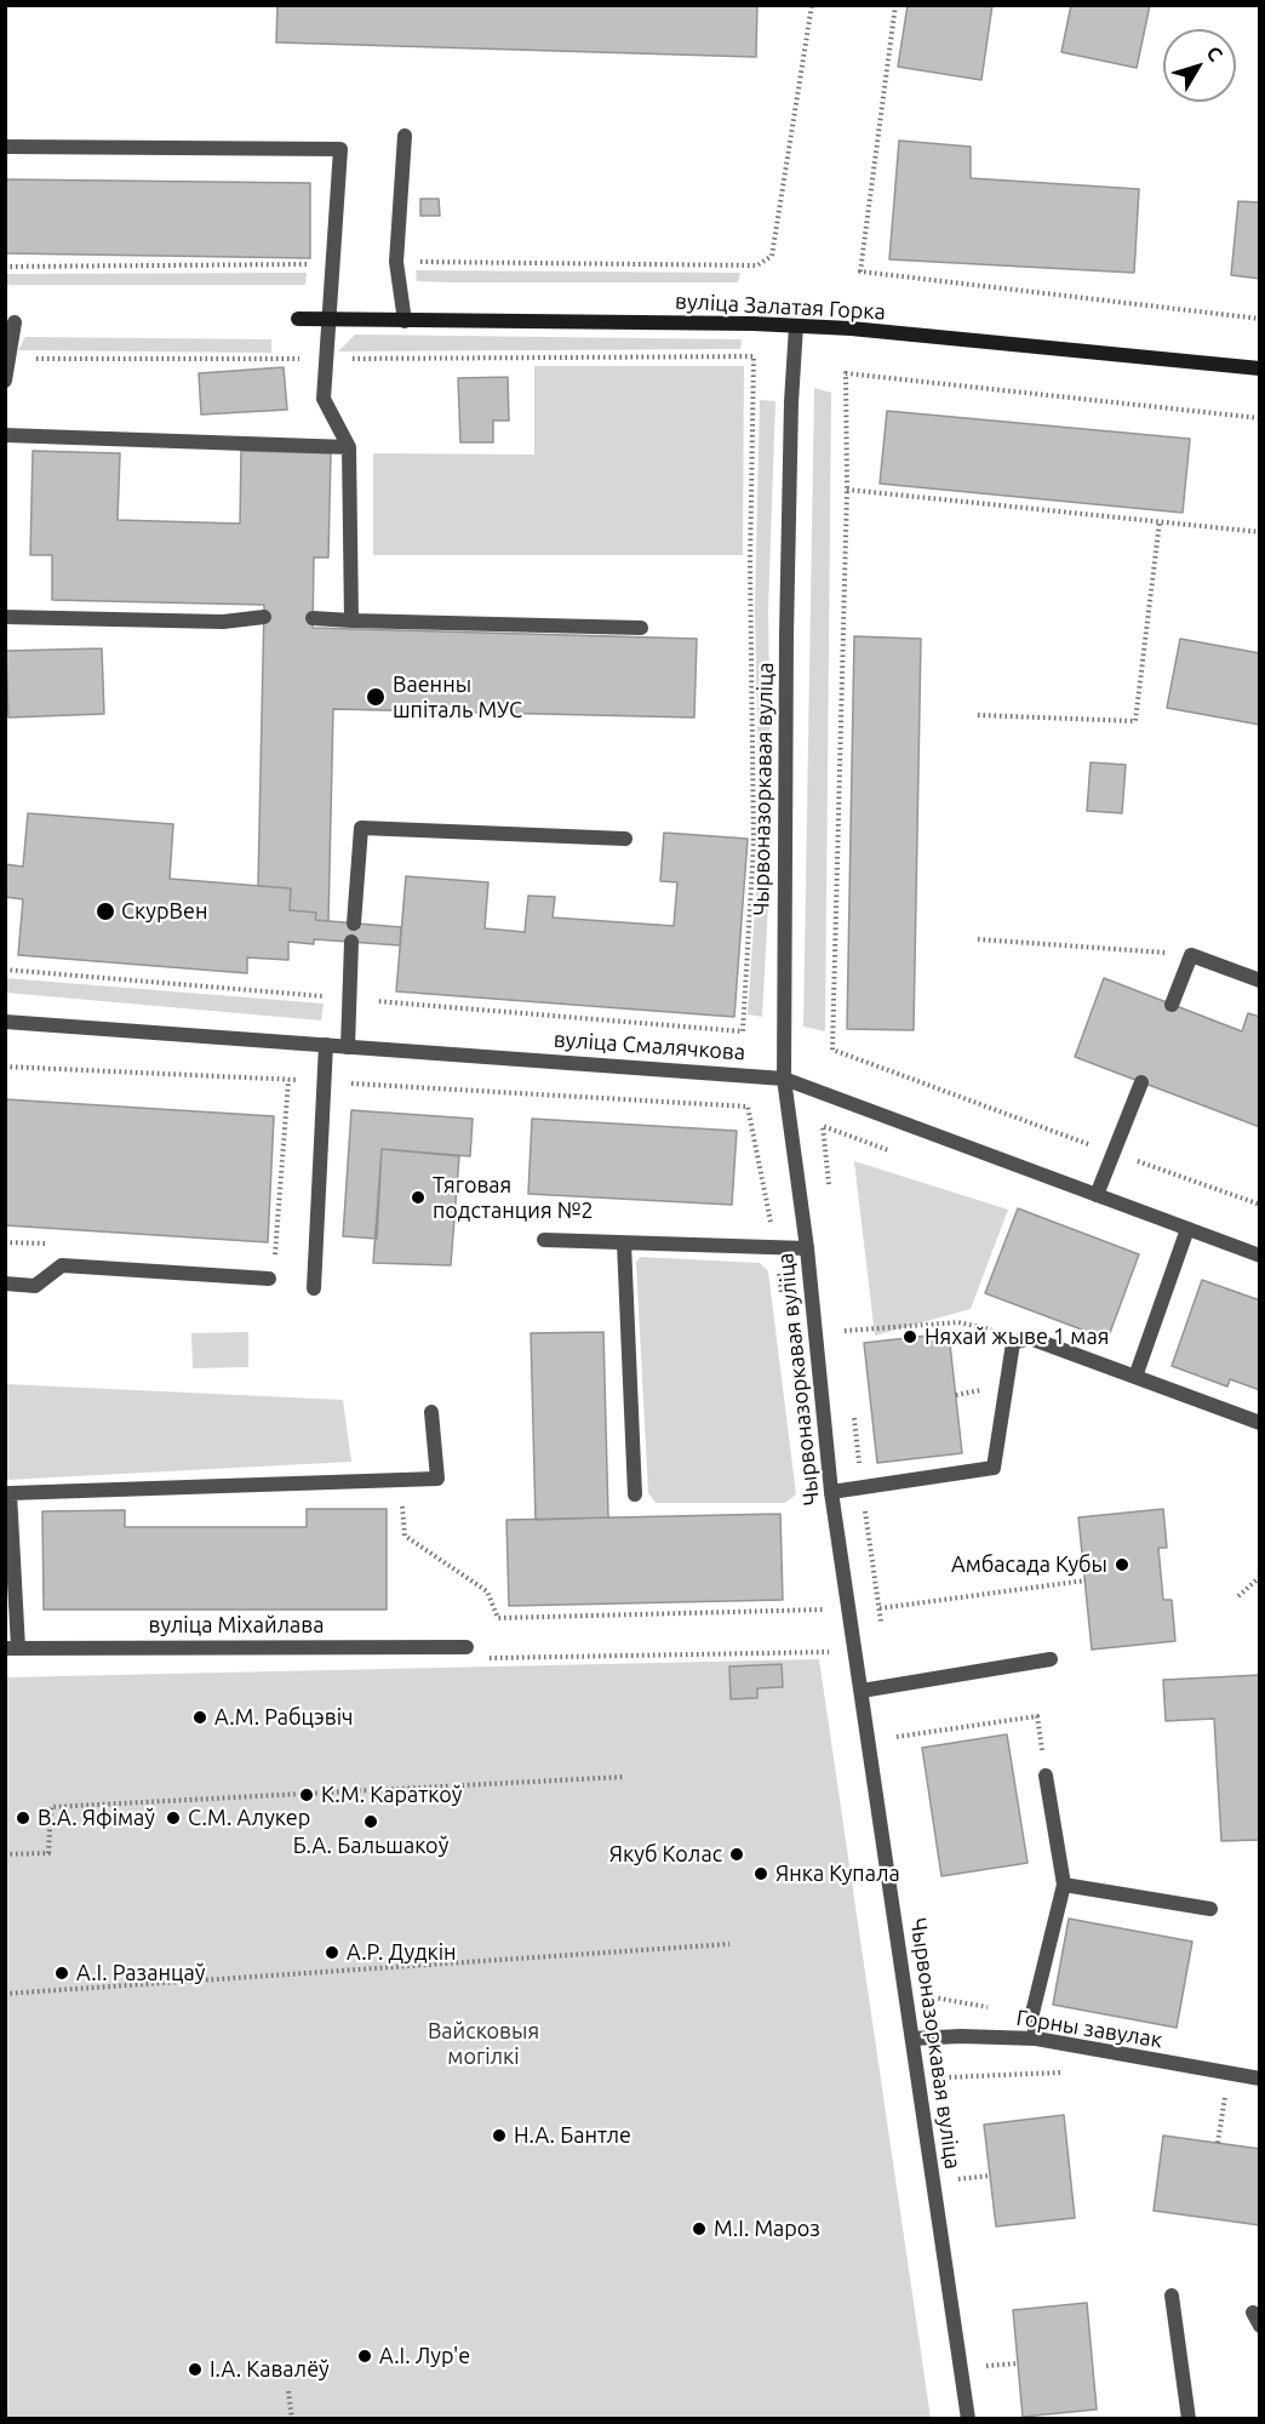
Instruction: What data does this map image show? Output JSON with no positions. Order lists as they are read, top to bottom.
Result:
{
  "streets": {
    "street": [
      "вуліца Залатая Горка",
      "Чырвоназоркавая вуліца",
      "вуліца Смалячкова",
      "вуліца Міхайлава",
      "Горны завулак"
    ]
  },
  "crossings": [
    ["вуліца Залатая Горка", "Чырвоназоркавая вуліца"],
    ["Чырвоназоркавая вуліца", "вуліца Смалячкова"],
    ["Чырвоназоркавая вуліца", "Горны завулак"]
  ],
  "parks": ["Вайсковыя могілкі"],
  "places": [
    "Ваенны шпіталь МУС",
    "СкурВен",
    "Тяговая подстанция №2",
    "Няхай жыве 1 мая",
    "Амбасада Кубы",
    "А.М. Рабцэвіч",
    "К.М. Караткоў",
    "В.А. Яфімаў",
    "С.М. Алукер",
    "Б.А. Бальшакоў",
    "Якуб Колас",
    "Янка Купала",
    "А.Р. Дудкін",
    "А.І. Разанцаў",
    "Н.А. Бантле",
    "М.І. Мароз",
    "А.І. Лур'е",
    "І.А. Кавалёў"
  ],
  "north": "top right"
}
